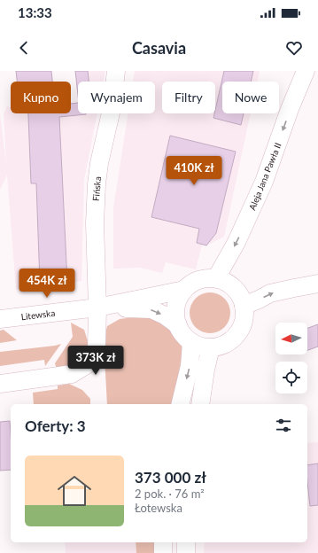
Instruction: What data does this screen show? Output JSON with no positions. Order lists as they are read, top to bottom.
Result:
{
  "streets": {
    "street": ["Aleja Jana Pawła II", "Fińska", "Litewska"]
  },
  "crossings": [
    ["Aleja Jana Pawła II", "Litewska"],
    ["Fińska", "Litewska"]
  ],
  "one_way": ["Aleja Jana Pawła II"],
  "north": "left",
  "page": {
    "status": "13:33",
    "header": "Casavia",
    "chip": [
      "Kupno",
      "Wynajem",
      "Filtry",
      "Nowe"
    ],
    "price": ["410K zł", "454K zł", "373K zł"],
    "heading": "Oferty: 3",
    "list": [
      {
        "name": "373 000 zł",
        "note": "2 pok. · 76 m² · Łotewska"
      }
    ]
  }
}
